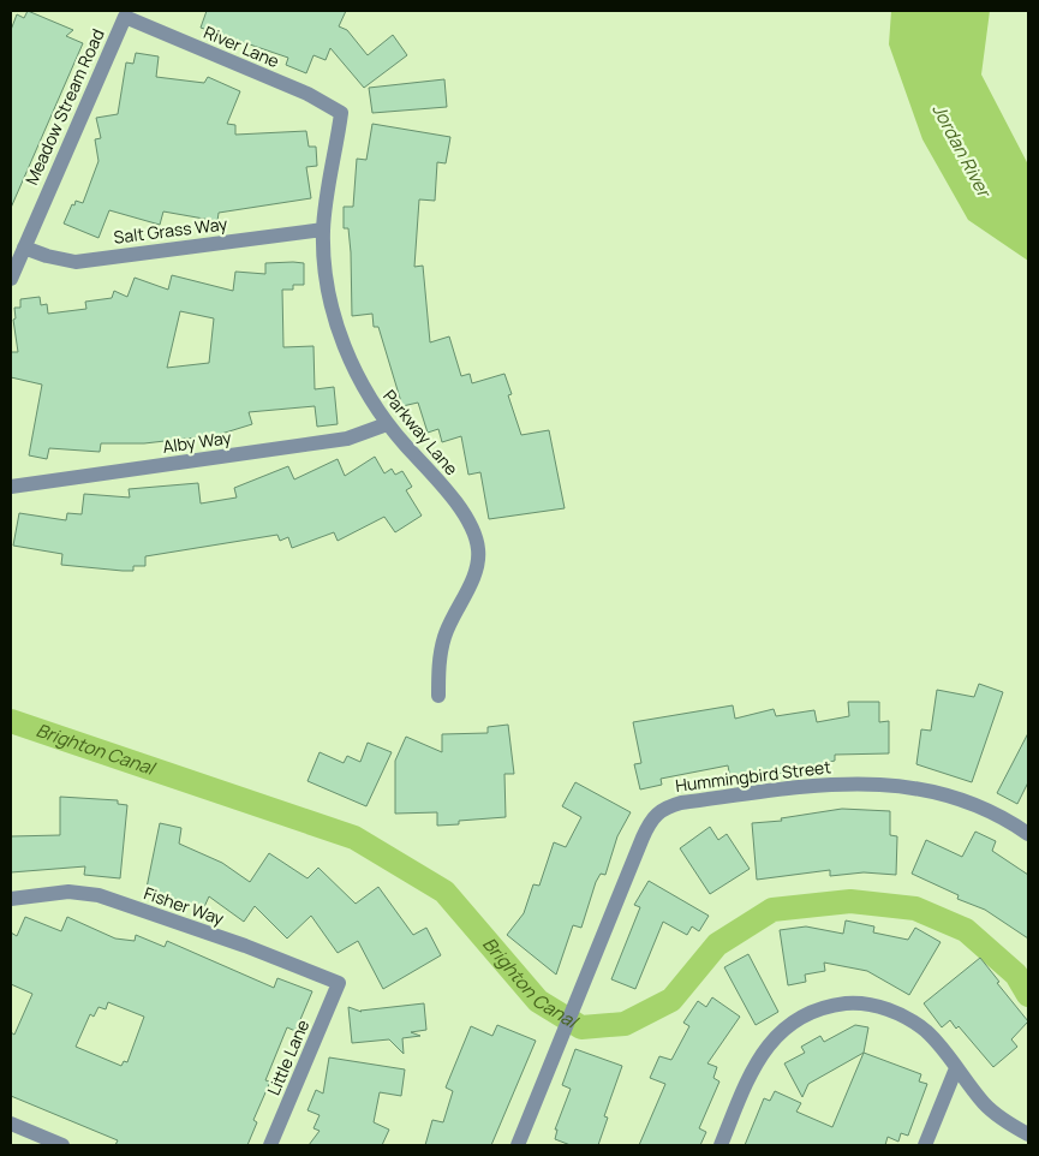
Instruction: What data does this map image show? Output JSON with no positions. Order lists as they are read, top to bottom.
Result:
{
  "streets": {
    "street": [
      "River Lane",
      "Meadow Stream Road",
      "Salt Grass Way",
      "Parkway Lane",
      "Alby Way",
      "Hummingbird Street",
      "Fisher Way",
      "Little Lane"
    ]
  },
  "crossings": [
    ["River Lane", "Meadow Stream Road"],
    ["River Lane", "Parkway Lane"],
    ["Meadow Stream Road", "Salt Grass Way"],
    ["Salt Grass Way", "Parkway Lane"],
    ["Parkway Lane", "Alby Way"],
    ["Fisher Way", "Little Lane"]
  ],
  "water": ["Jordan River", "Brighton Canal"]
}
